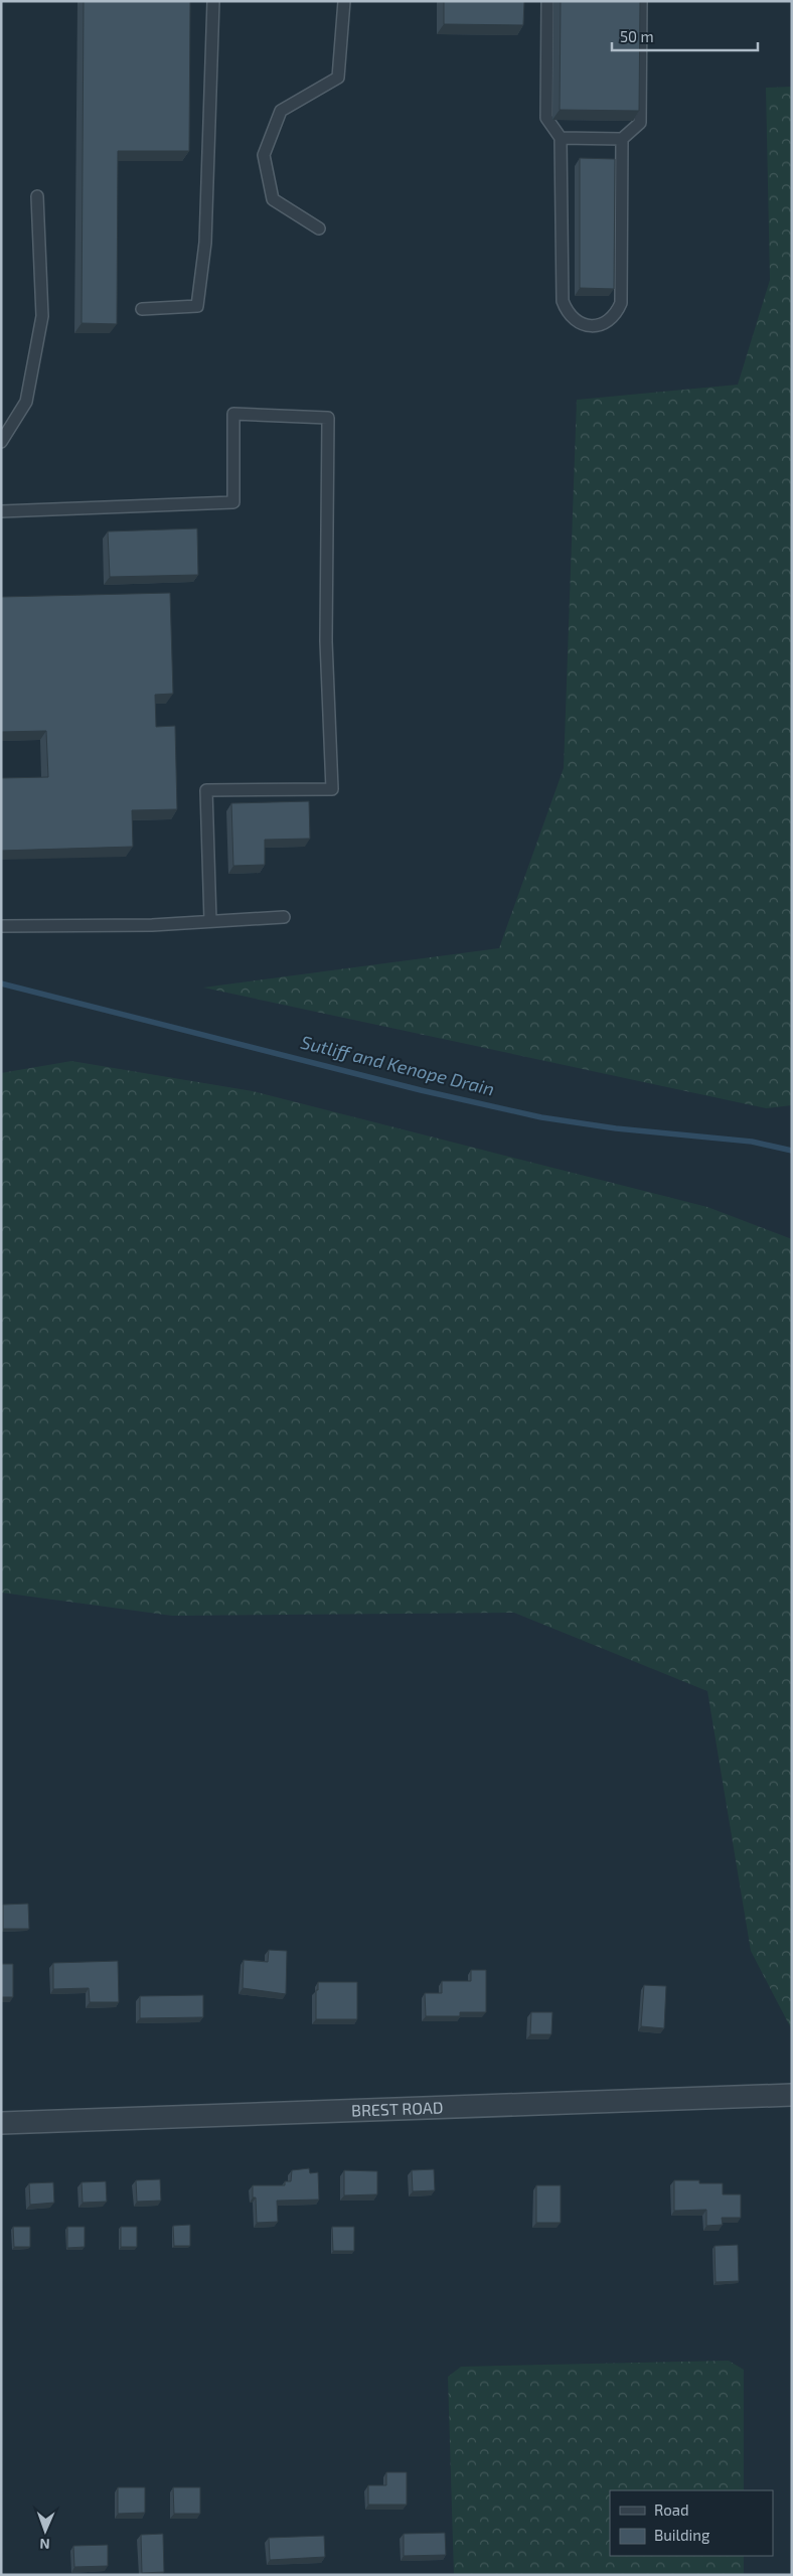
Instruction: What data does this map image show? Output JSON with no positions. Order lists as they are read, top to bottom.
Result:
{
  "streets": {
    "street": ["BREST ROAD"]
  },
  "water": ["Sutliff and Kenope Drain"],
  "legend": ["Road", "Building"],
  "scale_bar": "50 m",
  "north": "bottom"
}
